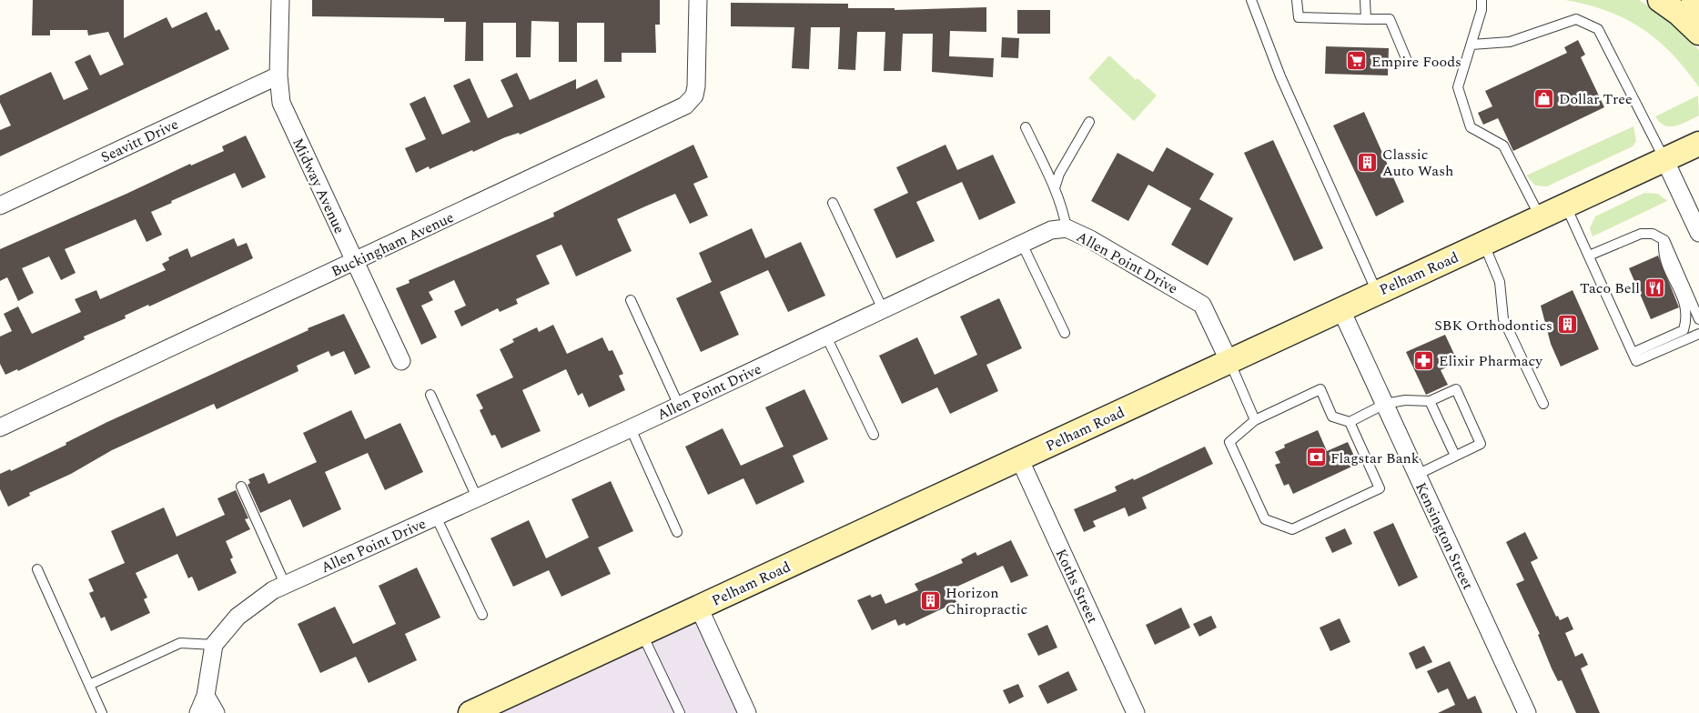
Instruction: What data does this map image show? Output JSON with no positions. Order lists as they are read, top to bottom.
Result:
{
  "streets": {
    "main road": ["Pelham Road"],
    "street": [
      "Seavitt Drive",
      "Midway Avenue",
      "Buckingham Avenue",
      "Allen Point Drive",
      "Kensington Street",
      "Koths Street"
    ]
  },
  "crossings": [
    ["Seavitt Drive", "Midway Avenue"],
    ["Midway Avenue", "Buckingham Avenue"],
    ["Allen Point Drive", "Pelham Road"],
    ["Pelham Road", "Kensington Street"],
    ["Pelham Road", "Koths Street"]
  ],
  "places": {
    "supermarket": ["Empire Foods"],
    "shop": ["Dollar Tree"],
    "building": ["Classic Auto Wash", "SBK Orthodontics", "Horizon Chiropractic"],
    "restaurant": ["Taco Bell"],
    "pharmacy": ["Elixir Pharmacy"],
    "bank": ["Flagstar Bank"]
  }
}
